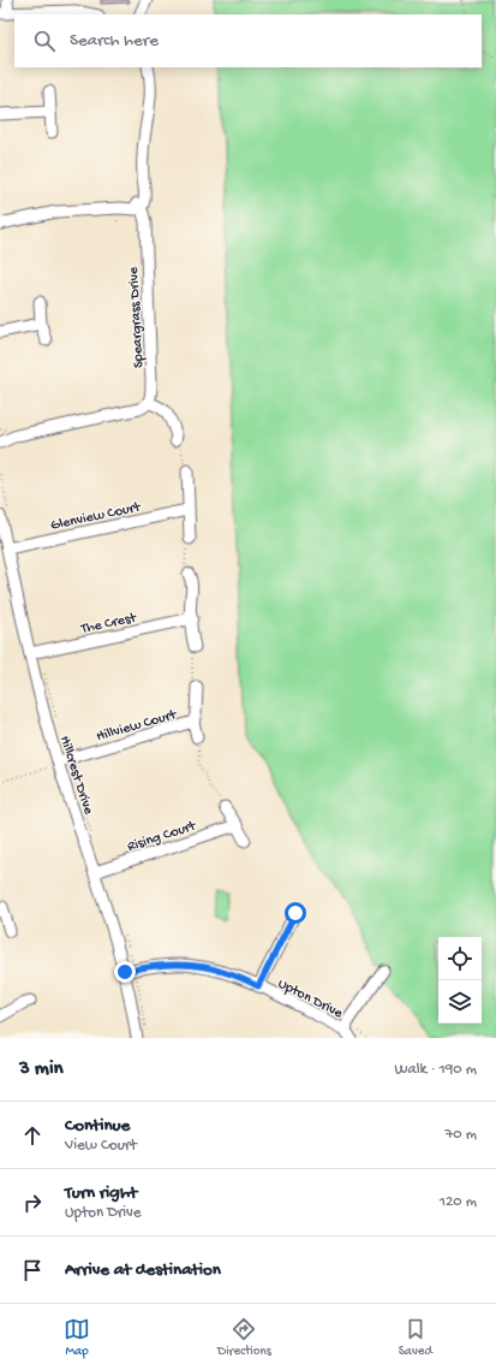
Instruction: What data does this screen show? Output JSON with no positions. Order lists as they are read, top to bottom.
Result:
{
  "streets": {
    "street": [
      "Speargrass Drive",
      "Glenview Court",
      "The Crest",
      "Hillview Court",
      "Hillcrest Drive",
      "Rising Court",
      "Upton Drive"
    ]
  },
  "crossings": [
    ["Glenview Court", "Hillcrest Drive"],
    ["The Crest", "Hillcrest Drive"],
    ["Hillview Court", "Hillcrest Drive"],
    ["Hillcrest Drive", "Rising Court"],
    ["Hillcrest Drive", "Upton Drive"]
  ],
  "page": {
    "search": "Search here",
    "heading": ["3 min", "Walk · 190 m"],
    "list": [
      ["Continue", "View Court", "70 m"],
      ["Turn right", "Upton Drive", "120 m"],
      "Arrive at destination"
    ],
    "nav": ["Map", "Directions", "Saved"]
  }
}
